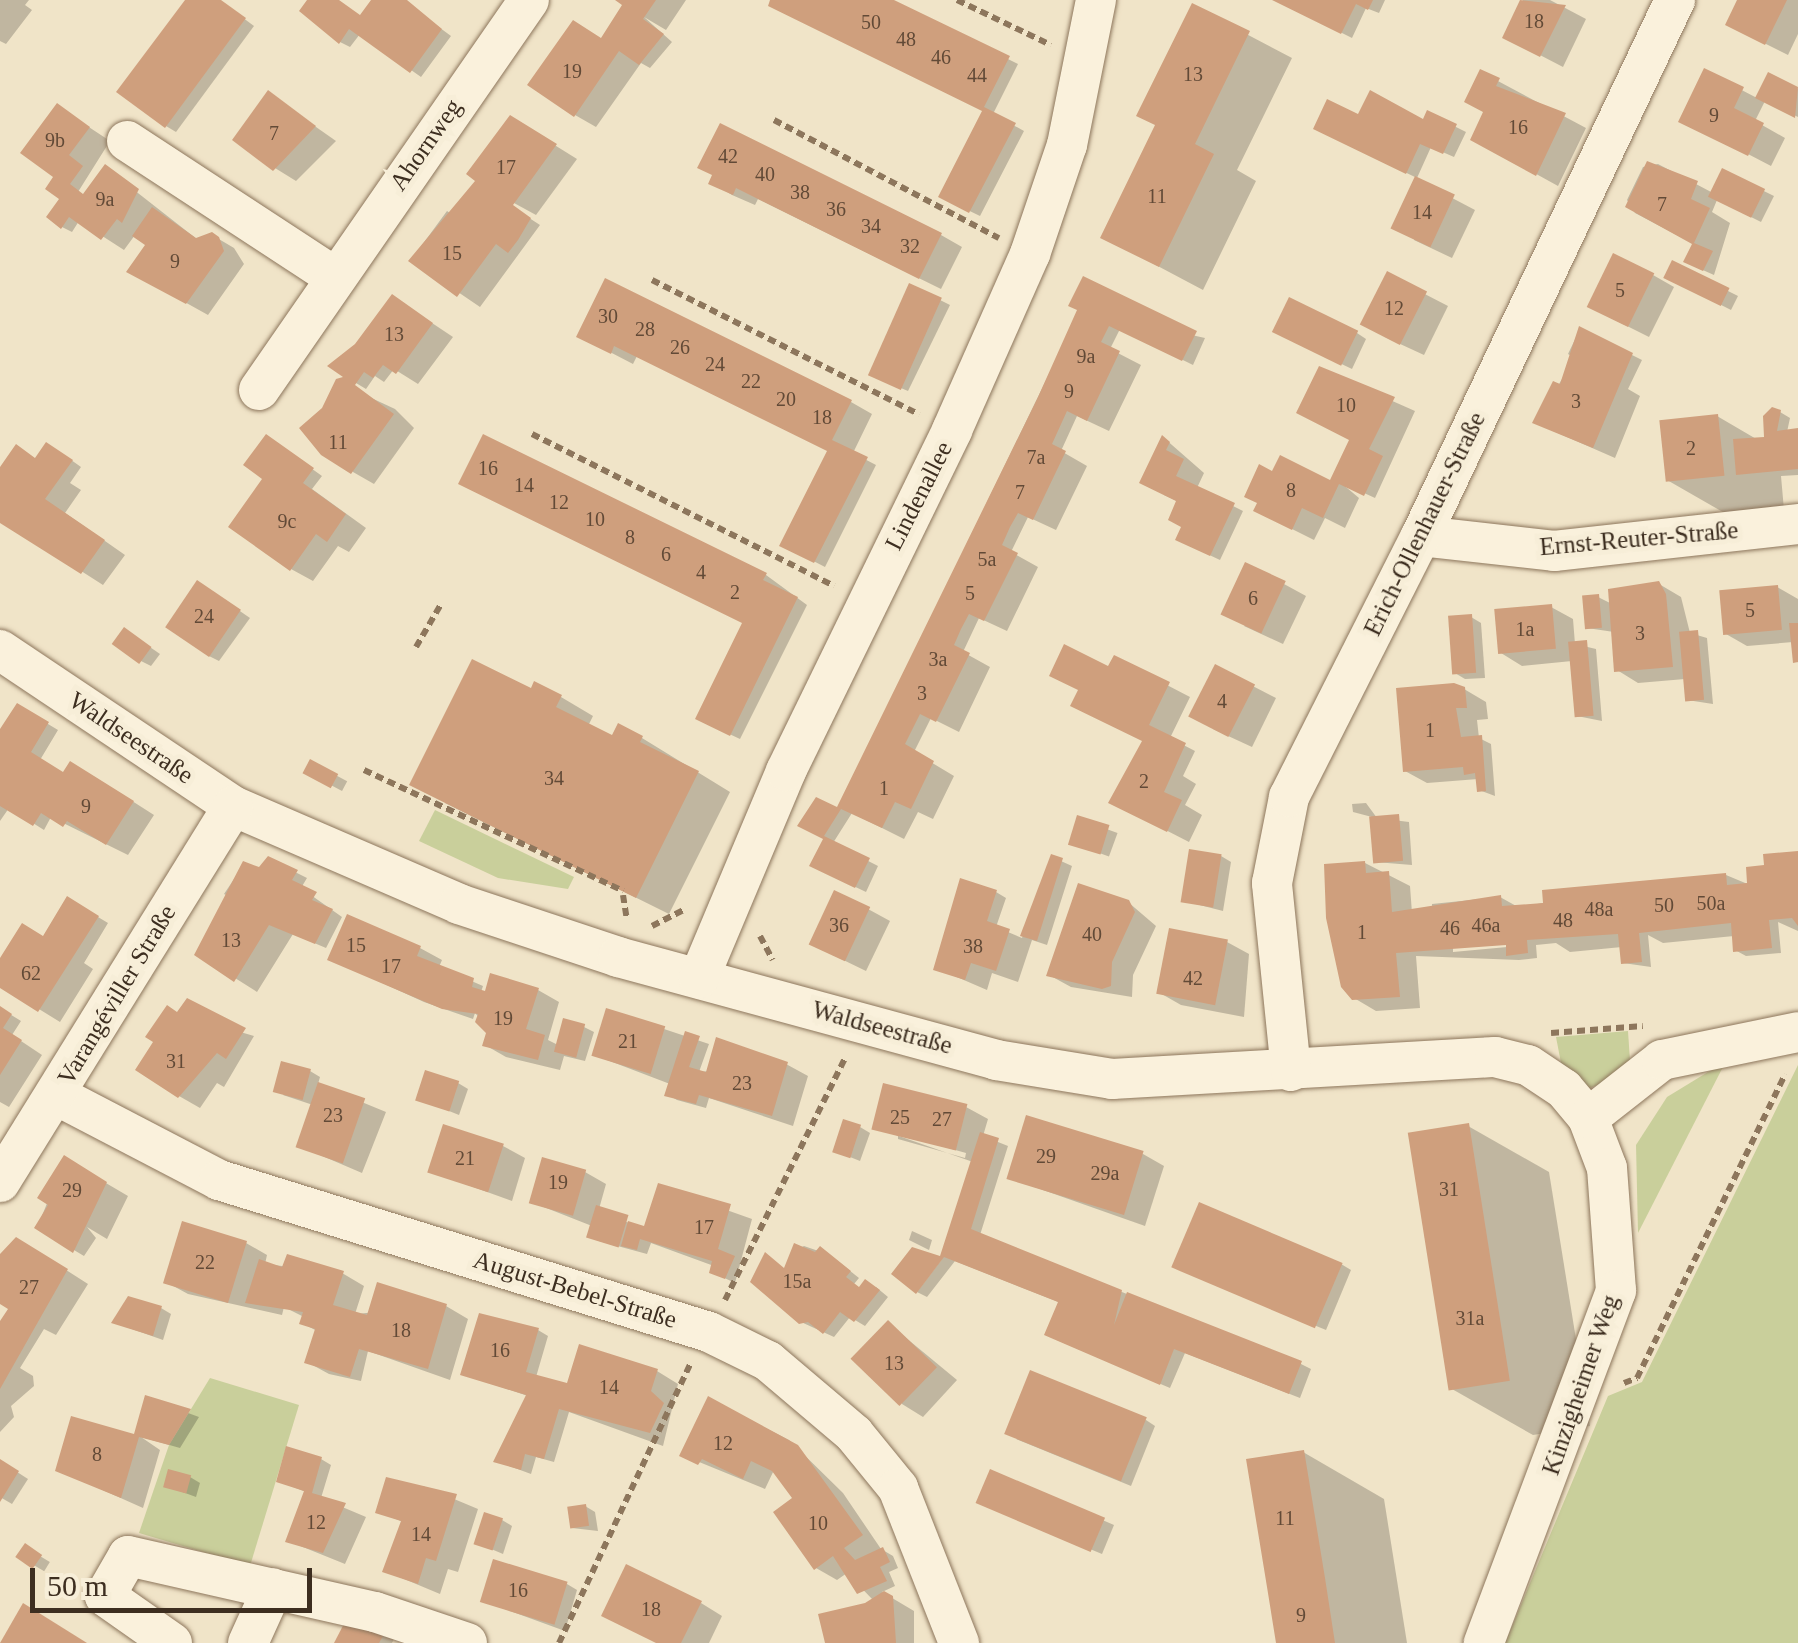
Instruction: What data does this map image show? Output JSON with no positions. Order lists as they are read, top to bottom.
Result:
{
  "streets": {
    "street": [
      "Ahornweg",
      "Lindenallee",
      "Erich-Ollenhauer-Straße",
      "Ernst-Reuter-Straße",
      "Waldseestraße",
      "Varangéviller Straße",
      "August-Bebel-Straße",
      "Kinzigheimer Weg"
    ]
  },
  "crossings": [
    ["Lindenallee", "Waldseestraße"],
    ["Erich-Ollenhauer-Straße", "Ernst-Reuter-Straße"],
    ["Erich-Ollenhauer-Straße", "Waldseestraße"],
    ["Waldseestraße", "Varangéviller Straße"],
    ["Waldseestraße", "Kinzigheimer Weg"],
    ["Varangéviller Straße", "August-Bebel-Straße"]
  ],
  "house_numbers": [
    "18",
    "50",
    "48",
    "46",
    "19",
    "13",
    "44",
    "9",
    "16",
    "7",
    "9b",
    "42",
    "17",
    "40",
    "38",
    "11",
    "9a",
    "7",
    "36",
    "14",
    "34",
    "32",
    "15",
    "9",
    "5",
    "12",
    "30",
    "28",
    "13",
    "26",
    "9a",
    "24",
    "22",
    "9",
    "20",
    "3",
    "10",
    "18",
    "11",
    "2",
    "7a",
    "16",
    "14",
    "8",
    "7",
    "12",
    "10",
    "9c",
    "8",
    "6",
    "5a",
    "4",
    "2",
    "5",
    "6",
    "5",
    "24",
    "1a",
    "3",
    "3a",
    "3",
    "4",
    "1",
    "34",
    "2",
    "1",
    "9",
    "50a",
    "50",
    "48a",
    "48",
    "36",
    "46a",
    "46",
    "1",
    "40",
    "13",
    "15",
    "38",
    "17",
    "62",
    "42",
    "19",
    "21",
    "31",
    "23",
    "23",
    "25",
    "27",
    "29",
    "21",
    "29a",
    "19",
    "31",
    "29",
    "17",
    "22",
    "15a",
    "27",
    "31a",
    "18",
    "16",
    "13",
    "14",
    "12",
    "8",
    "11",
    "12",
    "10",
    "14",
    "16",
    "18",
    "9"
  ],
  "scale_bar": "50 m"
}
